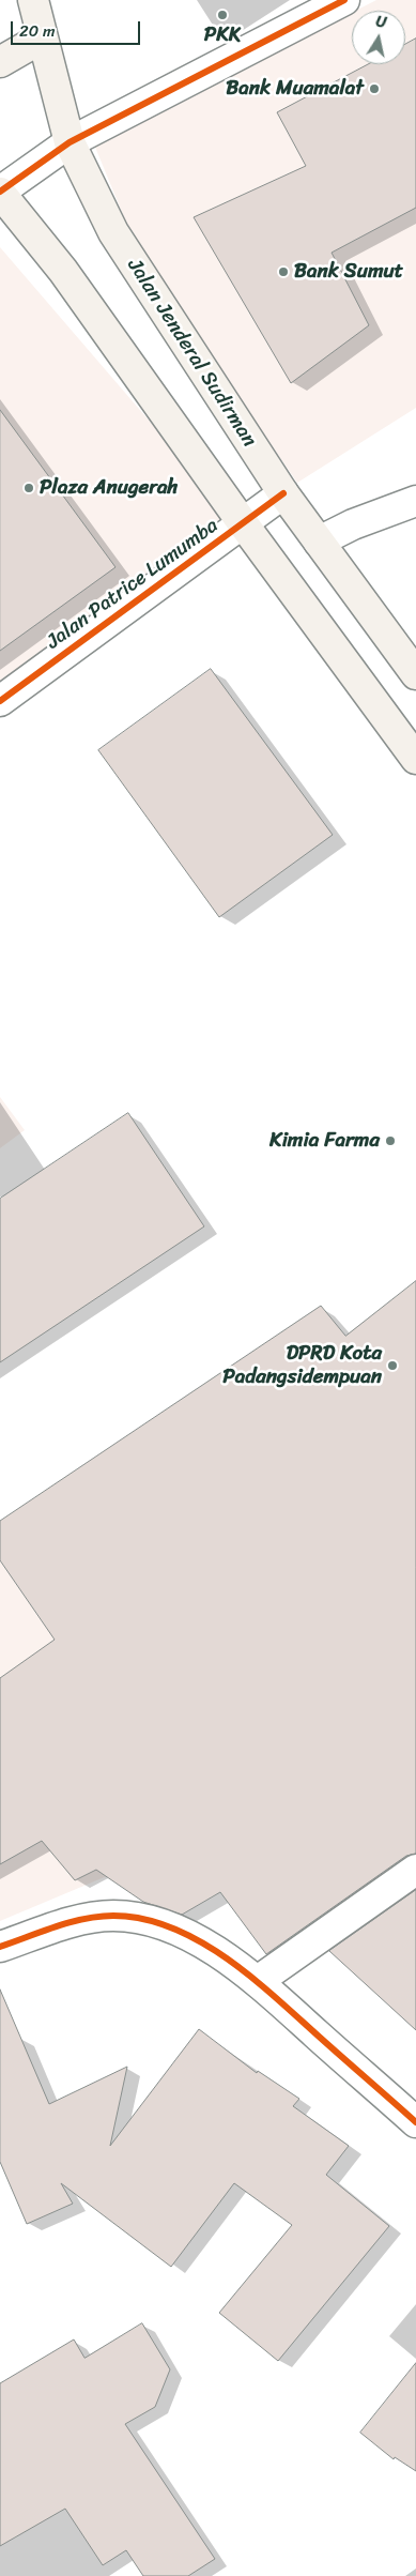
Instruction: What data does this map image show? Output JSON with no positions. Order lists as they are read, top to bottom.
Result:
{
  "streets": {
    "highway": ["Jalan Jenderal Sudirman"],
    "street": ["Jalan Patrice Lumumba"]
  },
  "crossings": [
    ["Jalan Jenderal Sudirman", "Jalan Patrice Lumumba"]
  ],
  "places": [
    "PKK",
    "Bank Muamalat",
    "Bank Sumut",
    "Plaza Anugerah",
    "Kimia Farma",
    "DPRD Kota Padangsidempuan"
  ],
  "scale_bar": "20 m",
  "north": "top"
}
